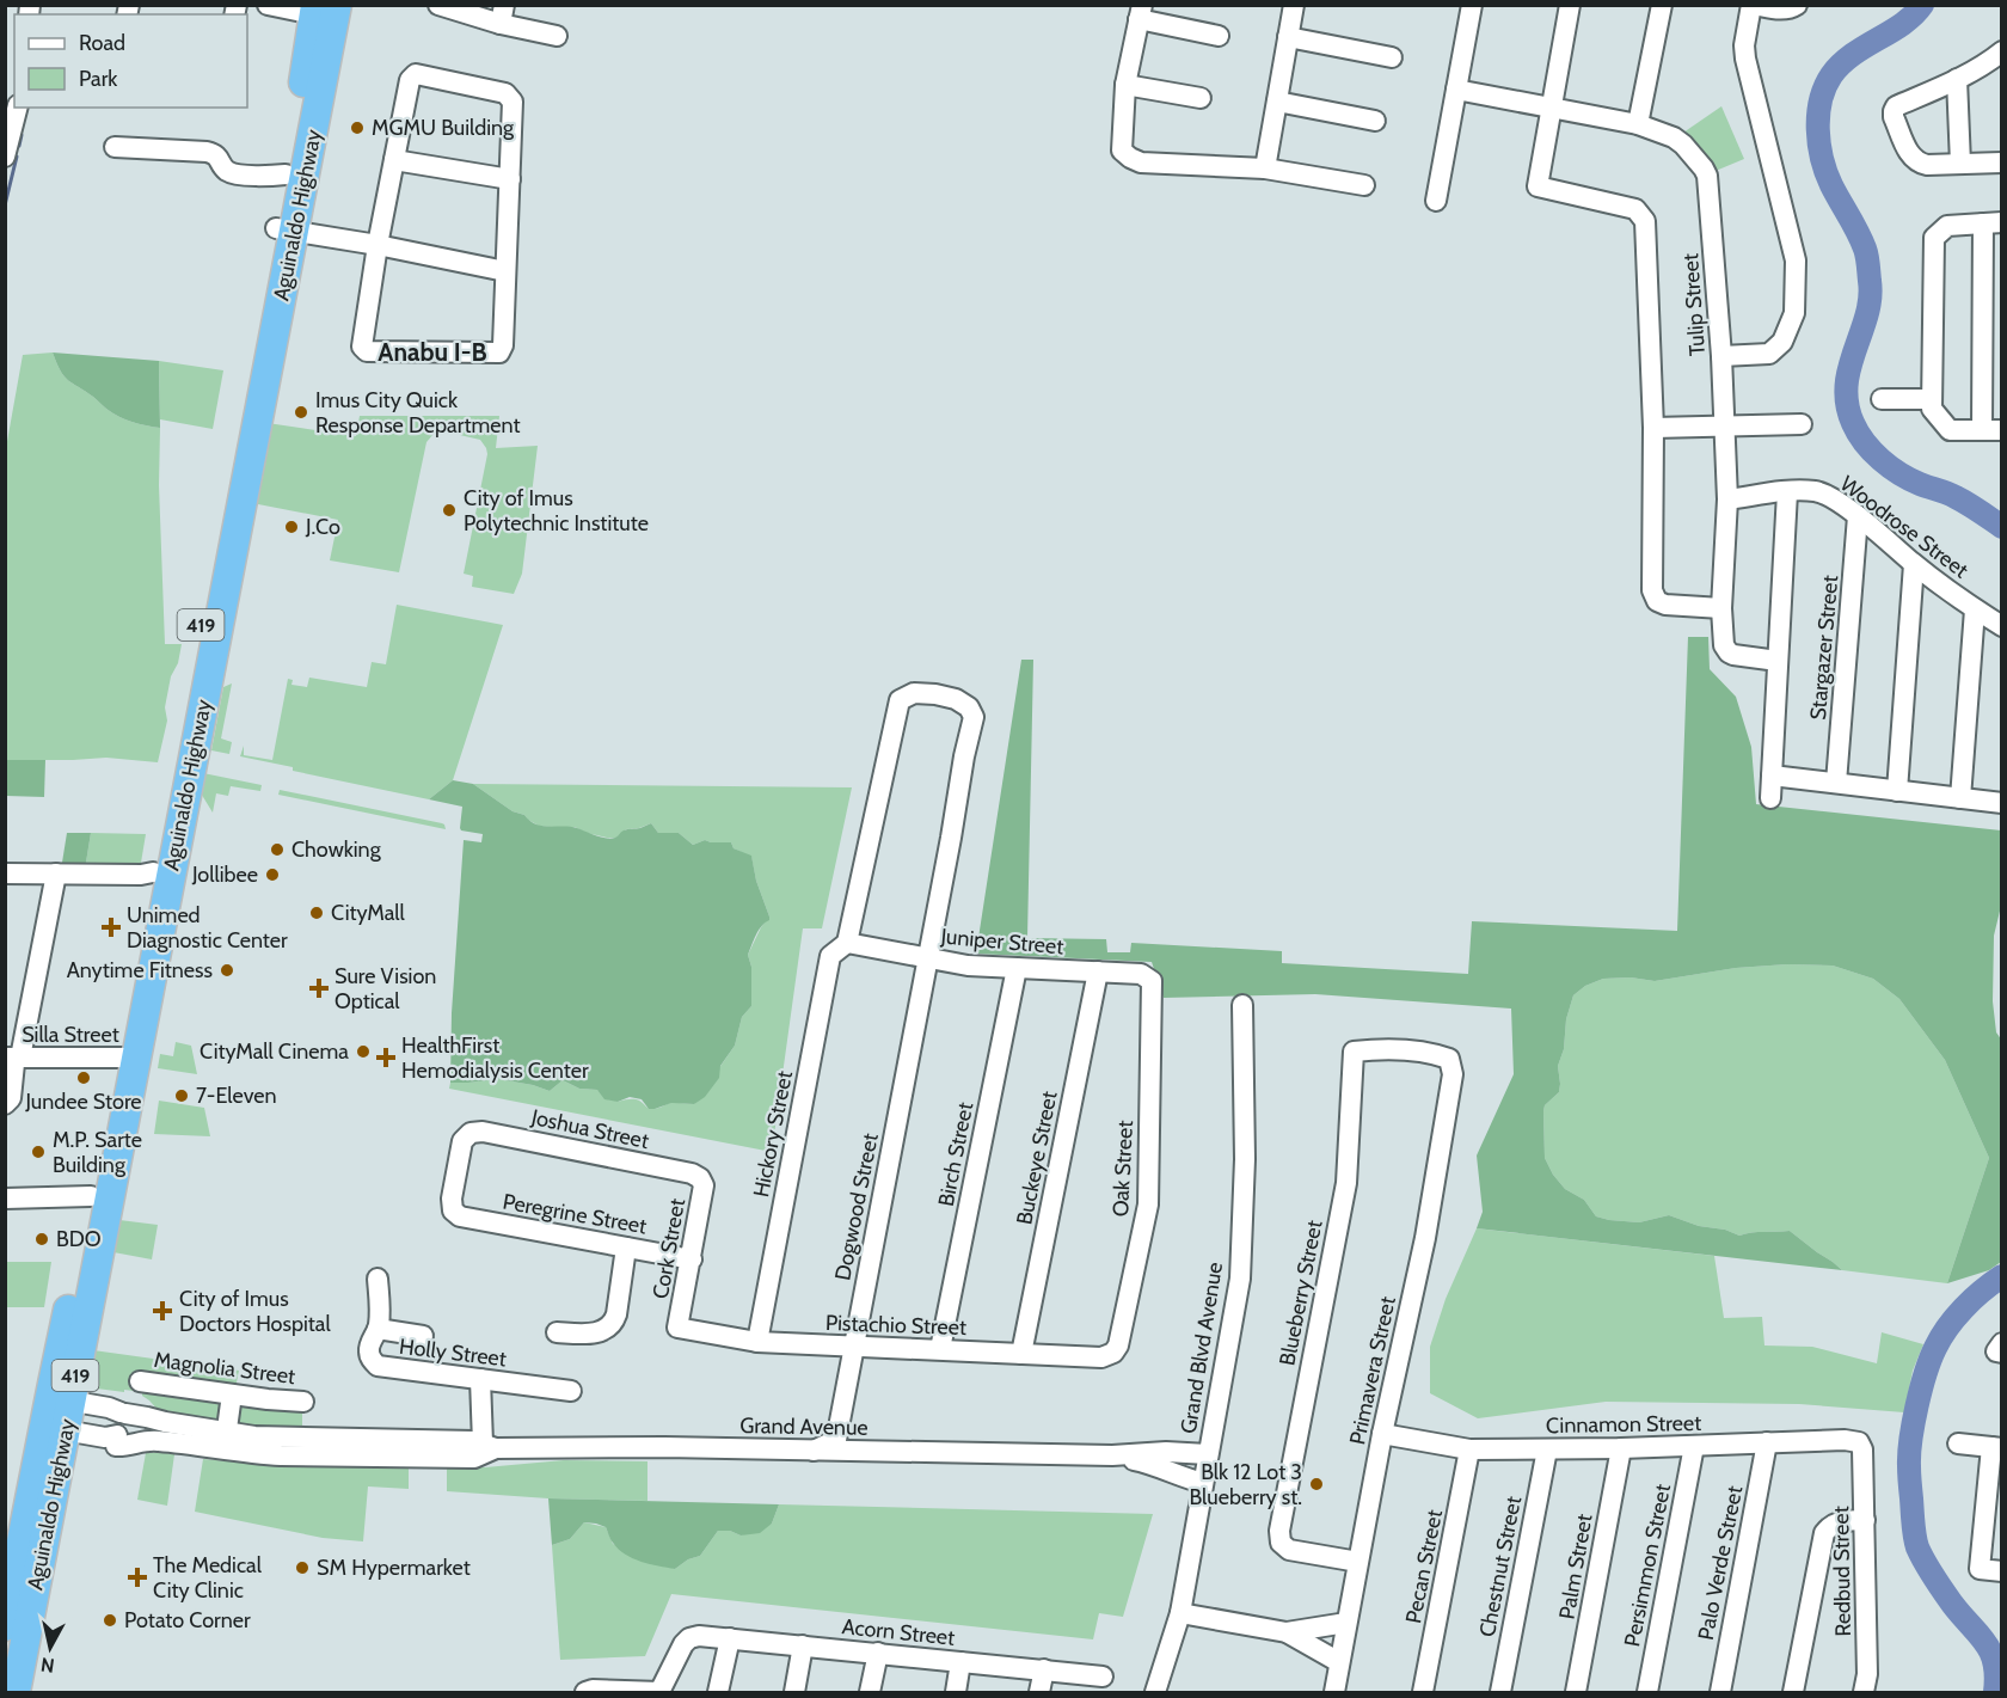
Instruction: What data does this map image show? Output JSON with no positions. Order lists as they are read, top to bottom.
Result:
{
  "streets": {
    "highway": ["Aguinaldo Highway", "419"],
    "street": [
      "Tulip Street",
      "Woodrose Street",
      "Stargazer Street",
      "Juniper Street",
      "Silla Street",
      "Joshua Street",
      "Hickory Street",
      "Birch Street",
      "Buckeye Street",
      "Oak Street",
      "Dogwood Street",
      "Peregrine Street",
      "Cork Street",
      "Blueberry Street",
      "Pistachio Street",
      "Grand Blvd Avenue",
      "Holly Street",
      "Magnolia Street",
      "Primavera Street",
      "Cinnamon Street",
      "Grand Avenue",
      "Palo Verde Street",
      "Persimmon Street",
      "Pecan Street",
      "Chestnut Street",
      "Palm Street",
      "Redbud Street",
      "Acorn Street"
    ]
  },
  "crossings": [
    ["Aguinaldo Highway", "Silla Street"],
    ["Aguinaldo Highway", "Grand Avenue"],
    ["Tulip Street", "Woodrose Street"],
    ["Woodrose Street", "Stargazer Street"],
    ["Juniper Street", "Hickory Street"],
    ["Juniper Street", "Birch Street"],
    ["Juniper Street", "Buckeye Street"],
    ["Juniper Street", "Oak Street"],
    ["Juniper Street", "Dogwood Street"],
    ["Joshua Street", "Peregrine Street"],
    ["Joshua Street", "Cork Street"],
    ["Hickory Street", "Dogwood Street"],
    ["Hickory Street", "Pistachio Street"],
    ["Birch Street", "Pistachio Street"],
    ["Buckeye Street", "Pistachio Street"],
    ["Oak Street", "Pistachio Street"],
    ["Dogwood Street", "Pistachio Street"],
    ["Dogwood Street", "Grand Avenue"],
    ["Peregrine Street", "Cork Street"],
    ["Cork Street", "Pistachio Street"],
    ["Blueberry Street", "Primavera Street"],
    ["Grand Blvd Avenue", "Grand Avenue"],
    ["Primavera Street", "Cinnamon Street"],
    ["Cinnamon Street", "Palo Verde Street"],
    ["Cinnamon Street", "Persimmon Street"],
    ["Cinnamon Street", "Pecan Street"],
    ["Cinnamon Street", "Chestnut Street"],
    ["Cinnamon Street", "Palm Street"],
    ["Cinnamon Street", "Redbud Street"]
  ],
  "districts": ["Anabu I-B"],
  "places": {
    "other": [
      "MGMU Building",
      "Imus City Quick Response Department",
      "City of Imus Polytechnic Institute",
      "J.Co",
      "Chowking",
      "Jollibee",
      "CityMall",
      "Anytime Fitness",
      "CityMall Cinema",
      "Jundee Store",
      "7-Eleven",
      "M.P. Sarte Building",
      "BDO",
      "Blk 12 Lot 3 Blueberry st.",
      "SM Hypermarket",
      "Potato Corner"
    ],
    "health": [
      "Unimed Diagnostic Center",
      "Sure Vision Optical",
      "HealthFirst Hemodialysis Center",
      "City of Imus Doctors Hospital",
      "The Medical City Clinic"
    ]
  },
  "legend": ["Road", "Park"],
  "north": "bottom"
}
